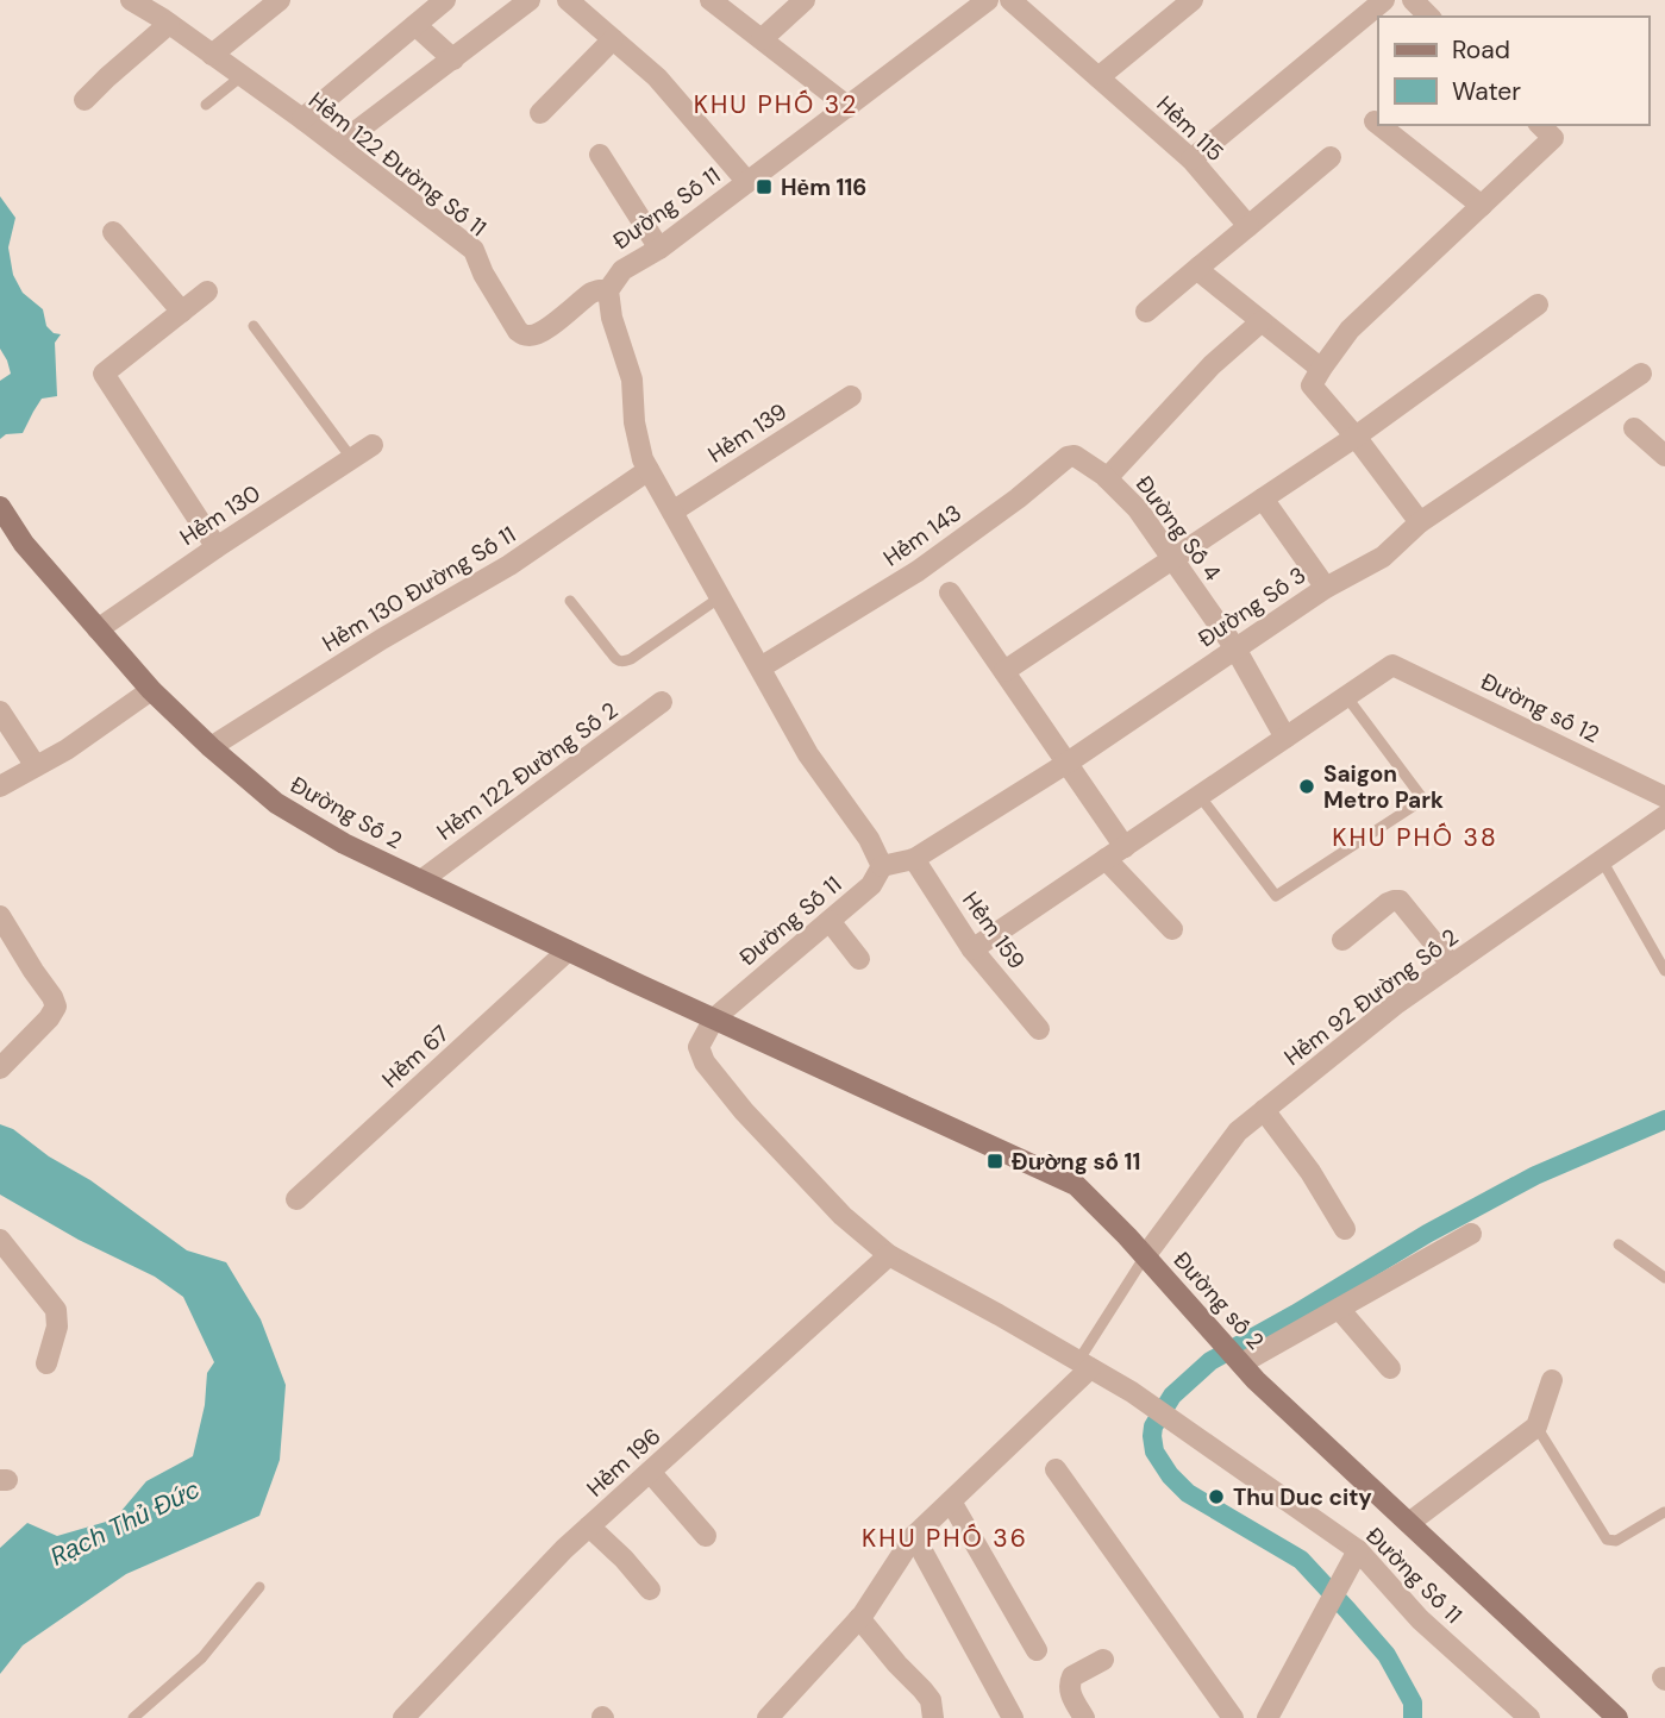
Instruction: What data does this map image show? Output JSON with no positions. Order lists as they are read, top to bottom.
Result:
{
  "streets": {
    "street": [
      "Hẻm 115",
      "Hẻm 122 Đường Số 11",
      "Đường Số 11",
      "Hẻm 139",
      "Hẻm 130",
      "Đường Số 4",
      "Hẻm 143",
      "Hẻm 130 Đường Số 11",
      "Đường Số 3",
      "Đường số 12",
      "Hẻm 122 Đường Số 2",
      "Đường Số 2",
      "Hẻm 159",
      "Hẻm 92 Đường Số 2",
      "Hẻm 67",
      "Đường số 2",
      "Hẻm 196"
    ]
  },
  "crossings": [
    ["Hẻm 122 Đường Số 11", "Đường Số 11"],
    ["Đường Số 11", "Đường Số 3"],
    ["Đường Số 11", "Đường Số 2"],
    ["Đường Số 11", "Đường số 2"],
    ["Đường Số 11", "Hẻm 196"],
    ["Hẻm 130", "Đường Số 2"],
    ["Đường Số 4", "Hẻm 143"],
    ["Đường Số 4", "Đường Số 3"],
    ["Hẻm 130 Đường Số 11", "Đường Số 2"],
    ["Đường Số 3", "Hẻm 159"],
    ["Hẻm 122 Đường Số 2", "Đường Số 2"],
    ["Đường Số 2", "Hẻm 67"],
    ["Đường Số 2", "Đường số 2"],
    ["Hẻm 92 Đường Số 2", "Đường số 2"]
  ],
  "districts": ["KHU PHỐ 32", "KHU PHỐ 38", "KHU PHỐ 36"],
  "water": ["Rạch Thủ Đức"],
  "places": {
    "transit": ["Hẻm 116", "Đường số 11"],
    "other": ["Saigon Metro Park", "Thu Duc city"]
  },
  "legend": ["Road", "Water"]
}
